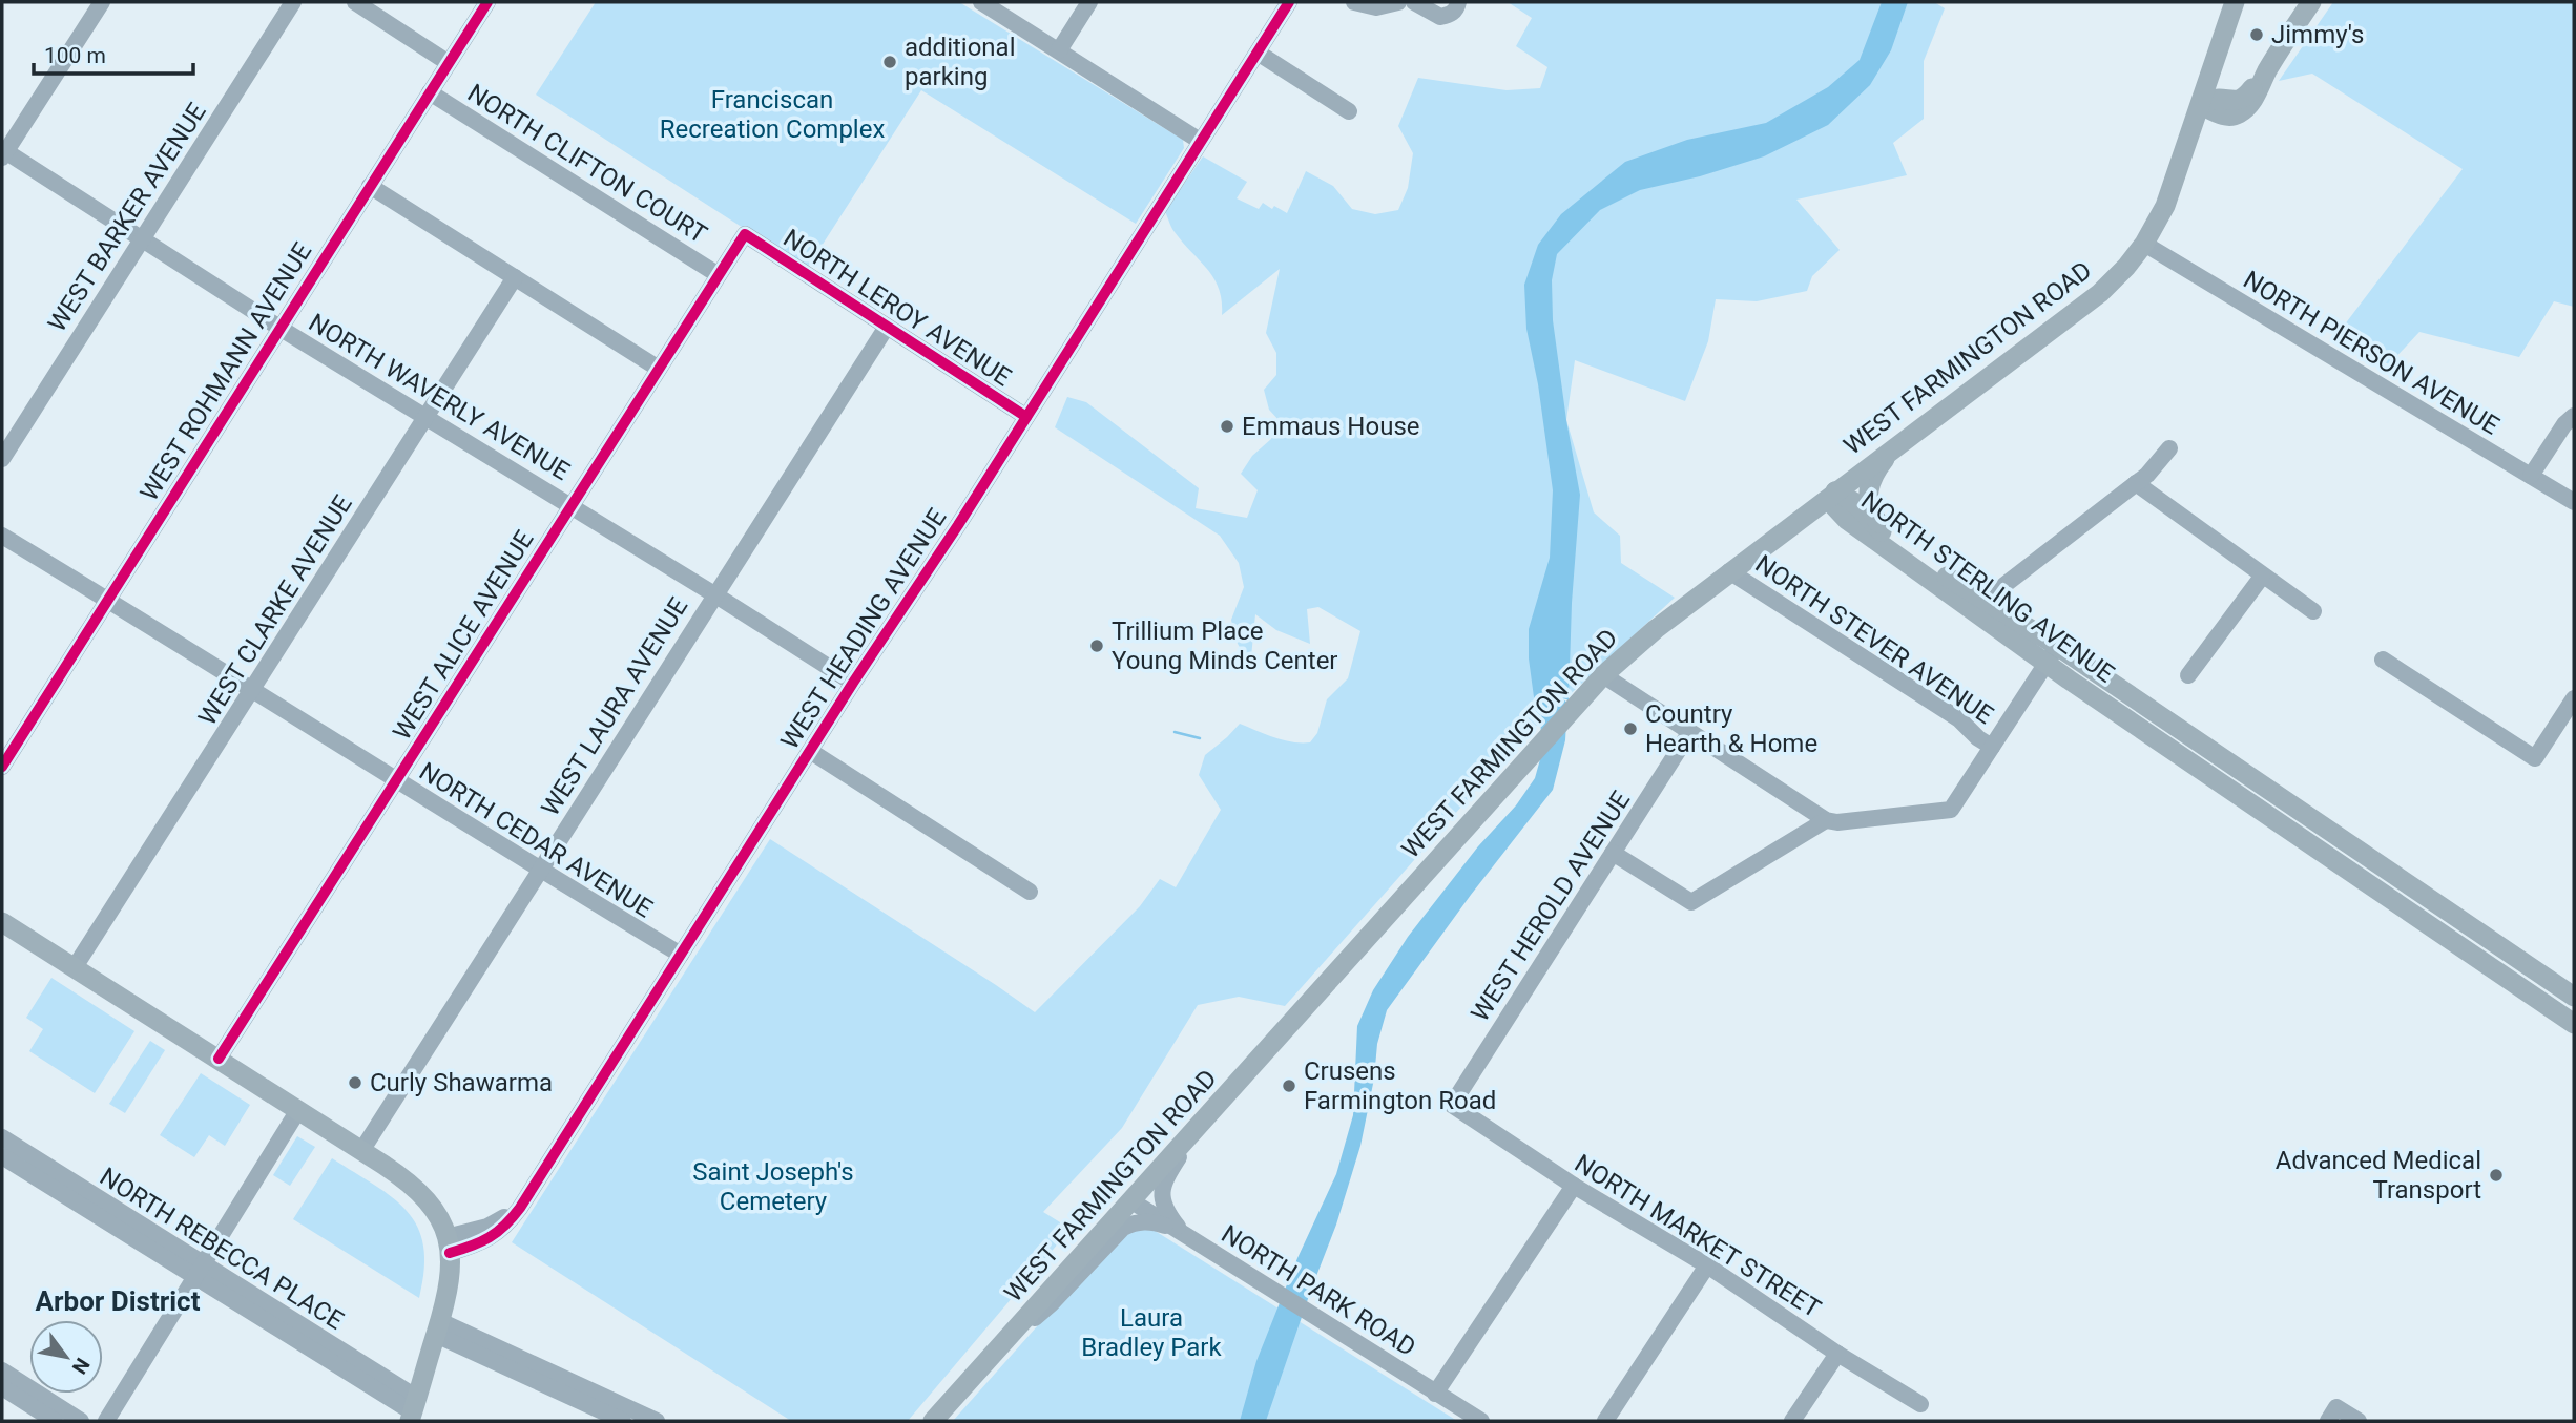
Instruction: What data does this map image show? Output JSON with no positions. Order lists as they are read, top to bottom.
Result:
{
  "streets": {
    "main road": ["WEST FARMINGTON ROAD", "NORTH STERLING AVENUE"],
    "street": [
      "NORTH CLIFTON COURT",
      "WEST BARKER AVENUE",
      "NORTH LEROY AVENUE",
      "NORTH PIERSON AVENUE",
      "WEST ROHMANN AVENUE",
      "NORTH WAVERLY AVENUE",
      "WEST CLARKE AVENUE",
      "WEST HEADING AVENUE",
      "WEST ALICE AVENUE",
      "NORTH STEVER AVENUE",
      "WEST LAURA AVENUE",
      "NORTH CEDAR AVENUE",
      "WEST HEROLD AVENUE",
      "NORTH MARKET STREET",
      "NORTH REBECCA PLACE",
      "NORTH PARK ROAD"
    ]
  },
  "crossings": [
    ["NORTH CLIFTON COURT", "WEST ROHMANN AVENUE"],
    ["NORTH CLIFTON COURT", "WEST ALICE AVENUE"],
    ["WEST BARKER AVENUE", "NORTH WAVERLY AVENUE"],
    ["NORTH LEROY AVENUE", "WEST HEADING AVENUE"],
    ["NORTH LEROY AVENUE", "WEST ALICE AVENUE"],
    ["NORTH LEROY AVENUE", "WEST LAURA AVENUE"],
    ["NORTH PIERSON AVENUE", "WEST FARMINGTON ROAD"],
    ["WEST FARMINGTON ROAD", "NORTH STERLING AVENUE"],
    ["WEST FARMINGTON ROAD", "NORTH STEVER AVENUE"],
    ["WEST FARMINGTON ROAD", "NORTH PARK ROAD"],
    ["WEST ROHMANN AVENUE", "NORTH WAVERLY AVENUE"],
    ["WEST ROHMANN AVENUE", "NORTH CEDAR AVENUE"],
    ["NORTH WAVERLY AVENUE", "WEST CLARKE AVENUE"],
    ["NORTH WAVERLY AVENUE", "WEST HEADING AVENUE"],
    ["NORTH WAVERLY AVENUE", "WEST ALICE AVENUE"],
    ["NORTH WAVERLY AVENUE", "WEST LAURA AVENUE"],
    ["WEST CLARKE AVENUE", "NORTH CEDAR AVENUE"],
    ["WEST HEADING AVENUE", "NORTH CEDAR AVENUE"],
    ["WEST ALICE AVENUE", "NORTH CEDAR AVENUE"],
    ["WEST LAURA AVENUE", "NORTH CEDAR AVENUE"],
    ["WEST HEROLD AVENUE", "NORTH MARKET STREET"]
  ],
  "districts": ["Arbor District"],
  "parks": ["Franciscan Recreation Complex", "Saint Joseph's Cemetery", "Laura Bradley Park"],
  "places": [
    "Jimmy's",
    "additional parking",
    "Emmaus House",
    "Trillium Place Young Minds Center",
    "Country Hearth & Home",
    "Curly Shawarma",
    "Crusens Farmington Road",
    "Advanced Medical Transport"
  ],
  "scale_bar": "100 m",
  "north": "bottom right"
}
